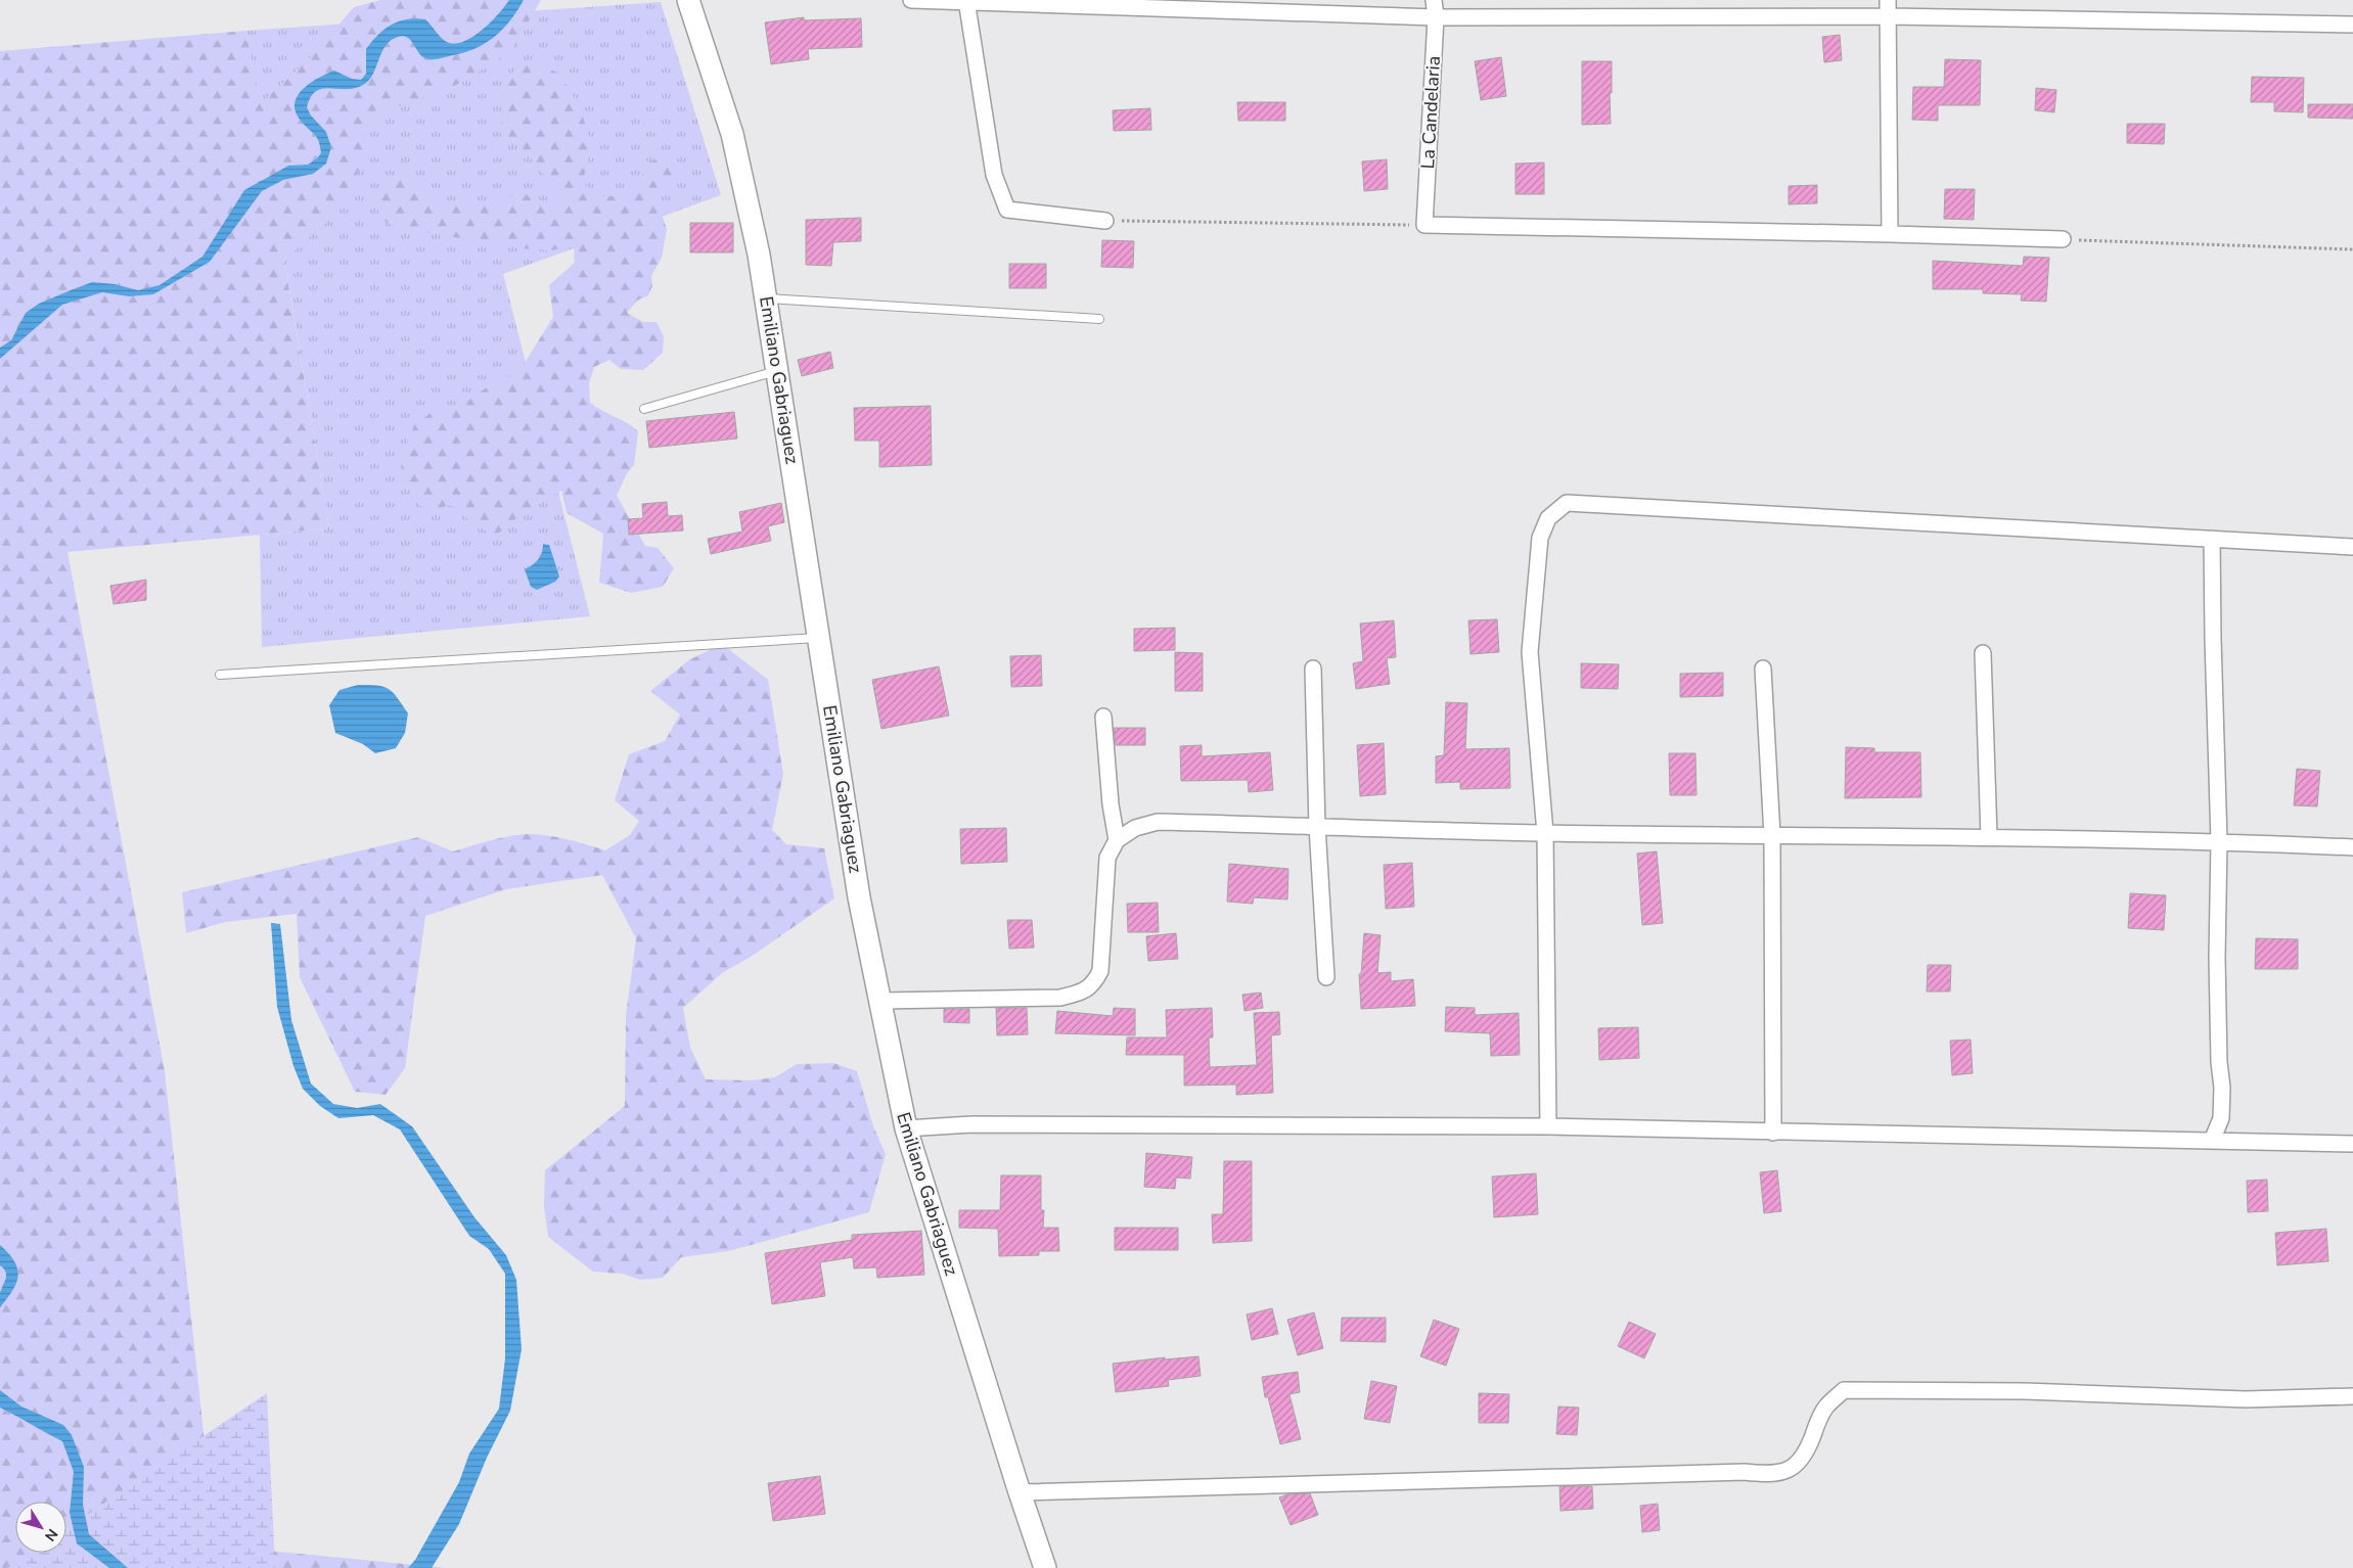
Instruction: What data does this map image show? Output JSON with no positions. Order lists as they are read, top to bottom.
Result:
{
  "streets": {
    "main road": ["Emiliano Gabriaguez"],
    "street": ["La Candelaria"]
  },
  "north": "bottom right"
}
